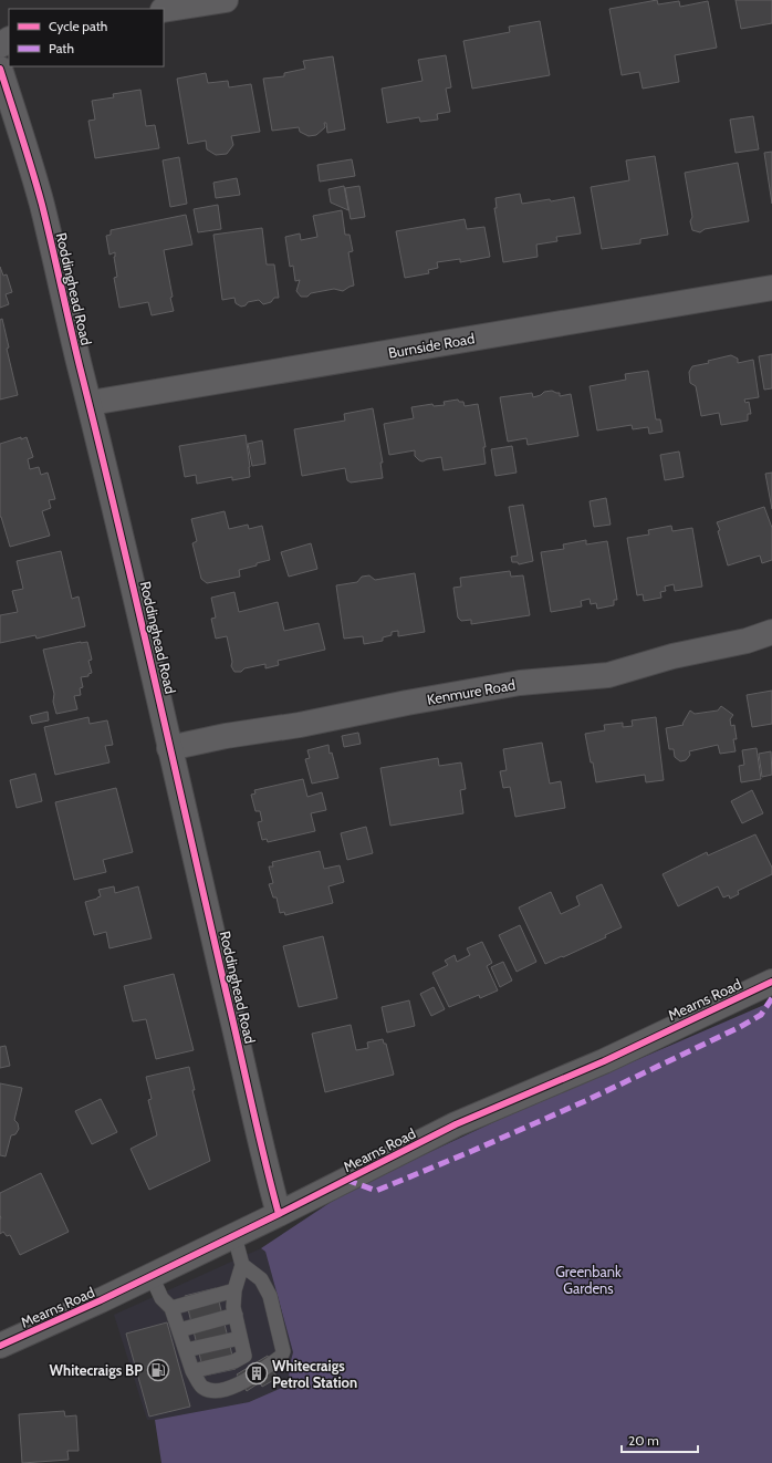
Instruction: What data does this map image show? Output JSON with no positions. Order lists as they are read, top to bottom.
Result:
{
  "streets": {
    "street": [
      "Roddinghead Road",
      "Burnside Road",
      "Kenmure Road",
      "Mearns Road"
    ]
  },
  "crossings": [
    ["Roddinghead Road", "Burnside Road"],
    ["Roddinghead Road", "Kenmure Road"],
    ["Roddinghead Road", "Mearns Road"]
  ],
  "parks": ["Greenbank Gardens"],
  "places": {
    "fuel station": ["Whitecraigs BP"],
    "building": ["Whitecraigs Petrol Station"]
  },
  "legend": ["Cycle path", "Path"],
  "scale_bar": "20 m"
}
